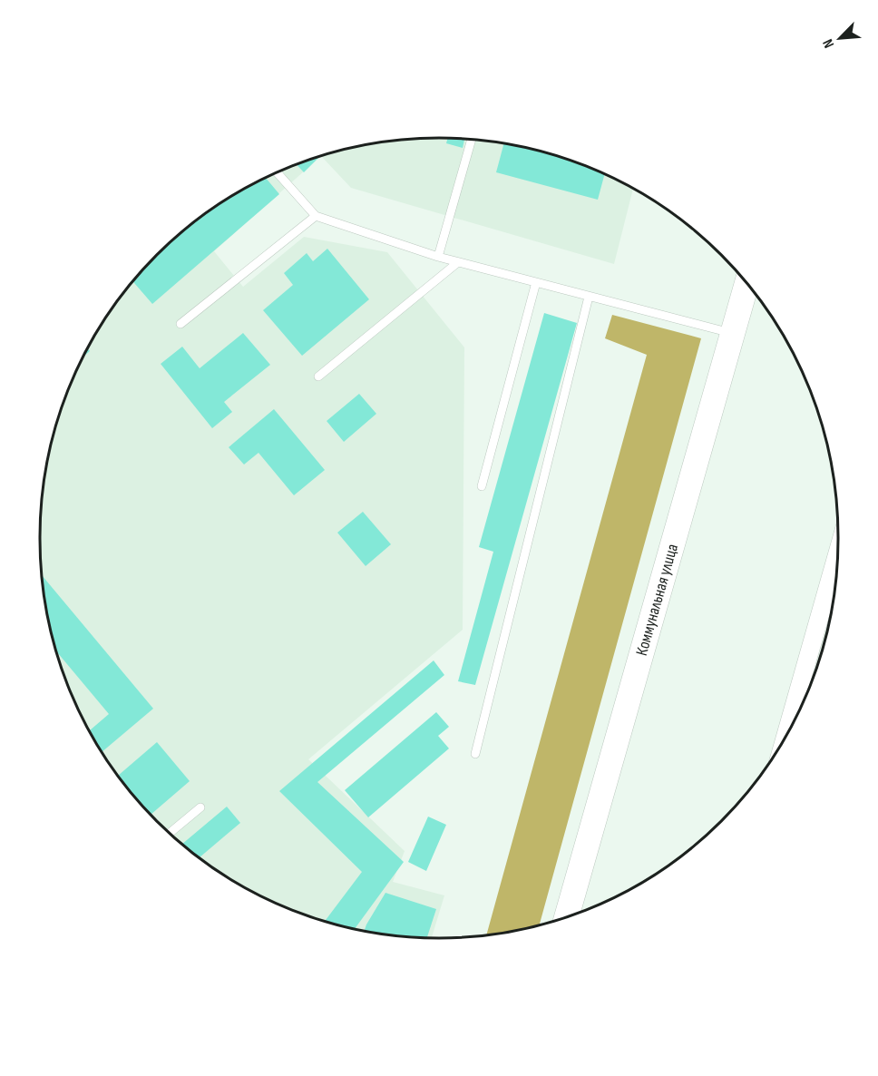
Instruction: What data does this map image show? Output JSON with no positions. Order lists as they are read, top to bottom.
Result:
{
  "streets": {
    "main road": ["Коммунальная улица"]
  },
  "north": "bottom left"
}
